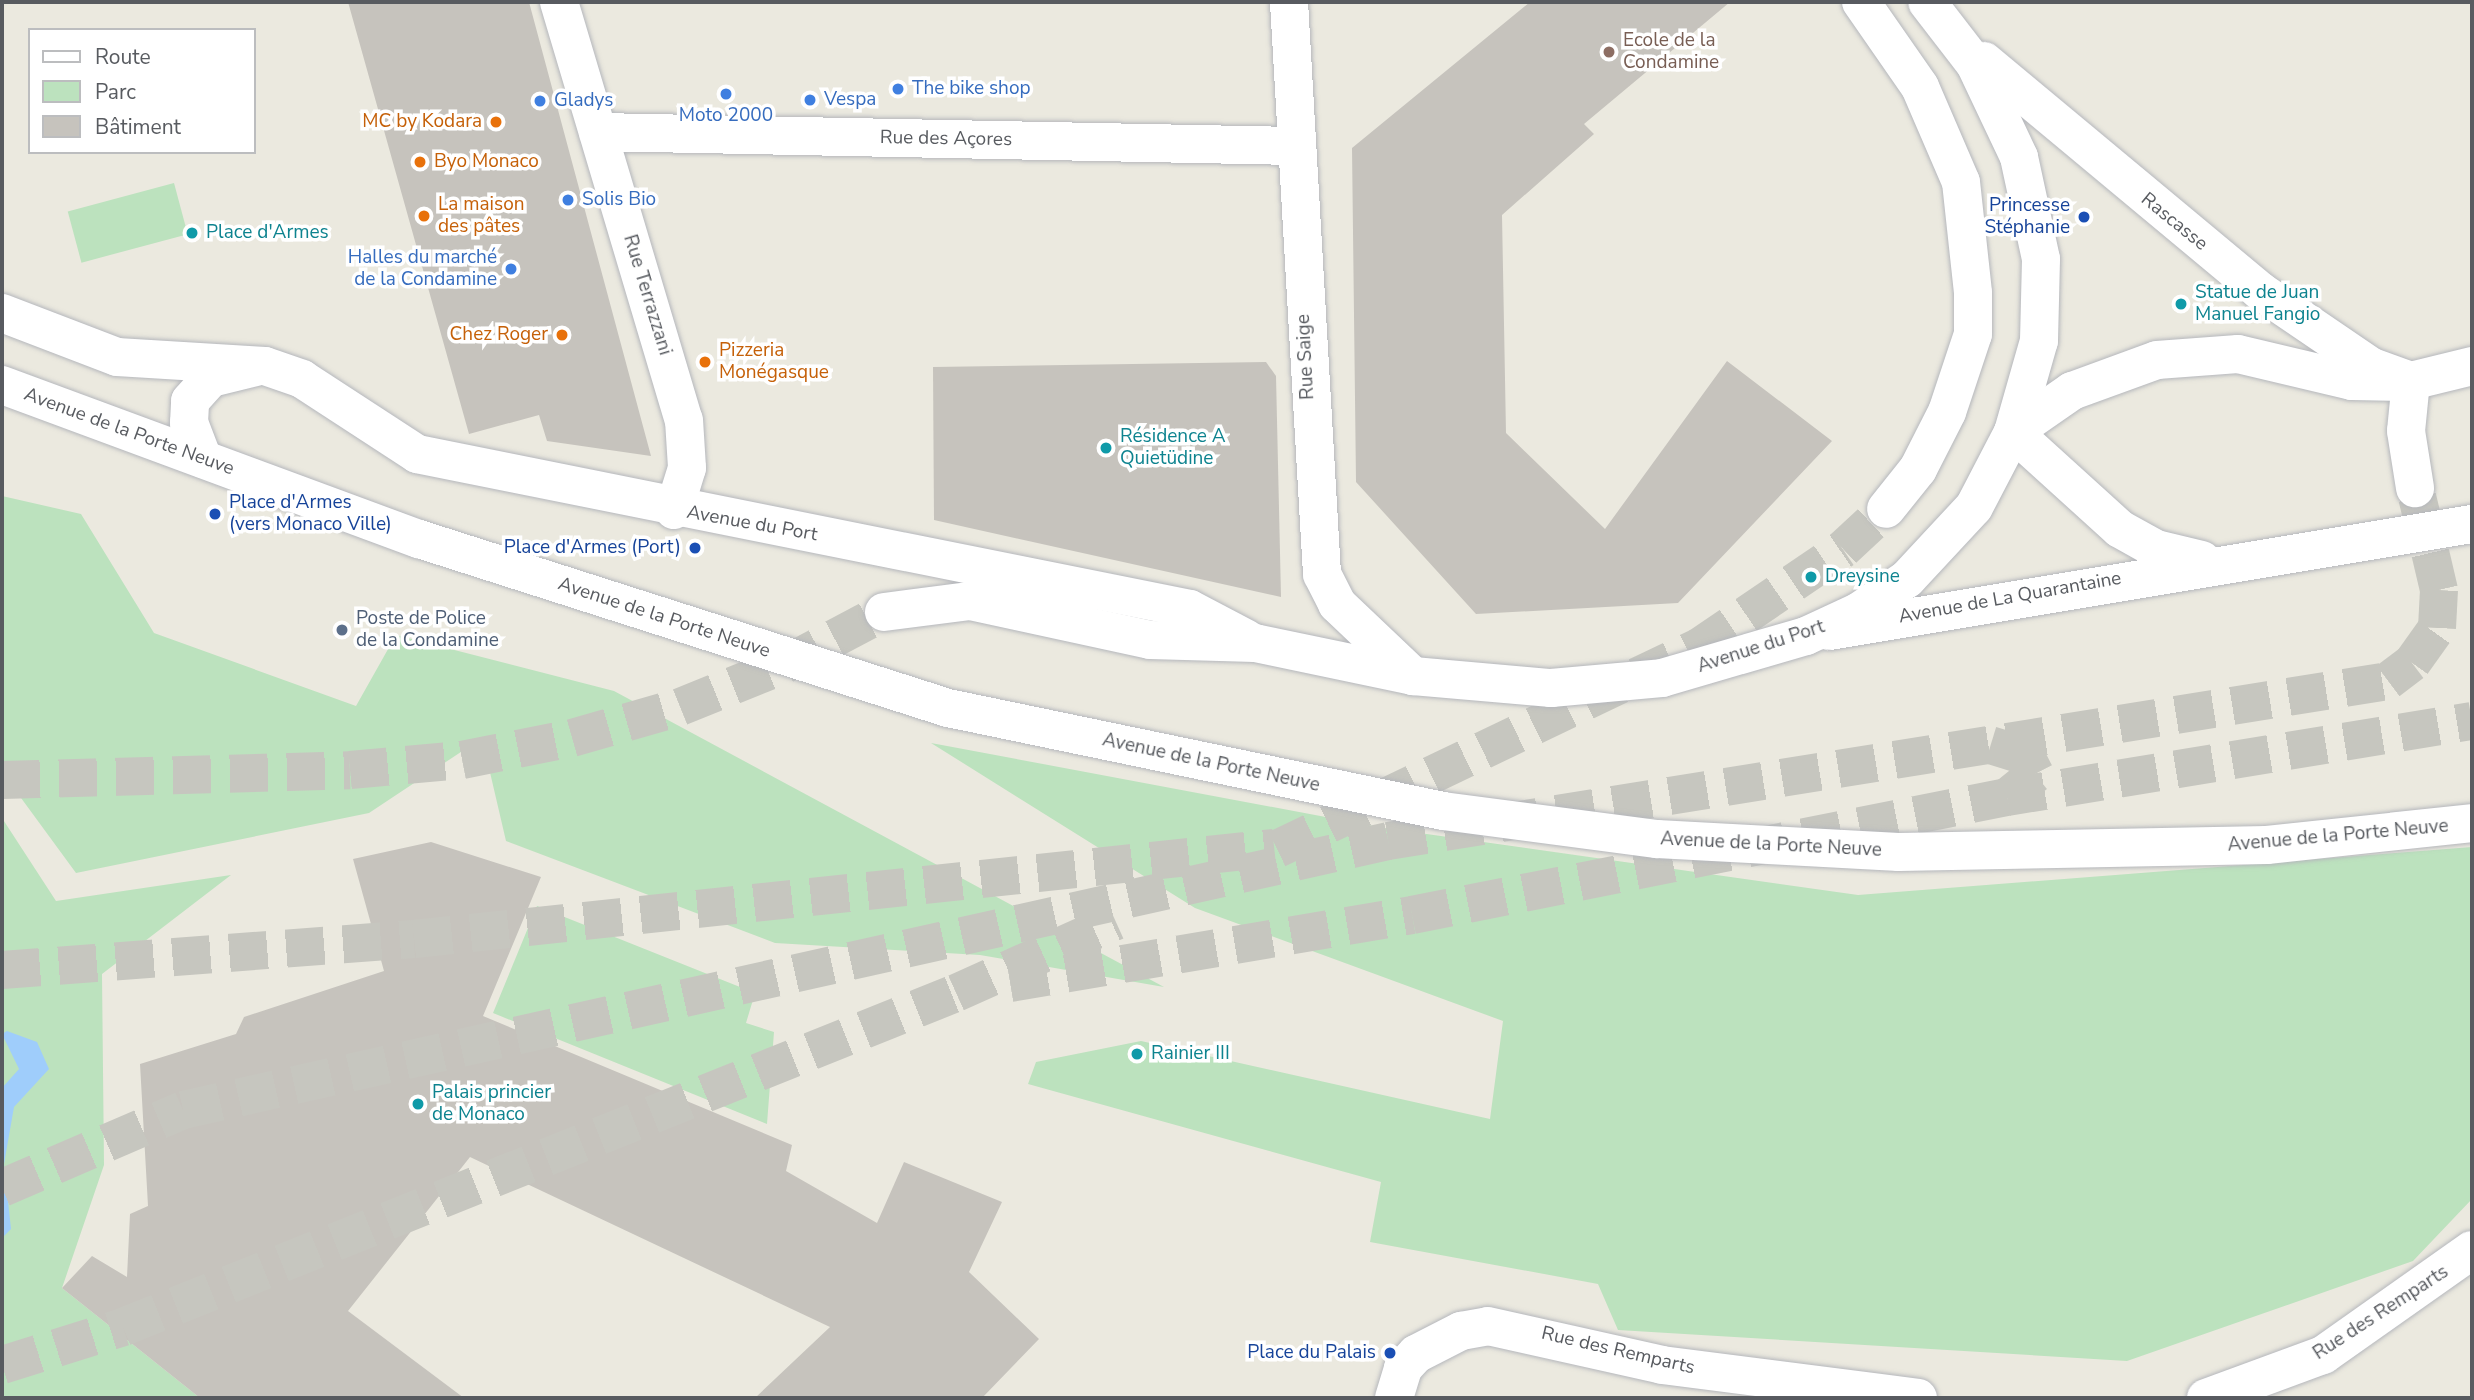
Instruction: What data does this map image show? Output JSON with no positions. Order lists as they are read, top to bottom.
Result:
{
  "streets": {
    "street": [
      "Rue des Açores",
      "Rascasse",
      "Rue Terrazzani",
      "Rue Saige",
      "Avenue de la Porte Neuve",
      "Avenue du Port",
      "Avenue de La Quarantaine",
      "Rue des Remparts"
    ]
  },
  "crossings": [
    ["Rue des Açores", "Rue Terrazzani"],
    ["Rue des Açores", "Rue Saige"],
    ["Rascasse", "Avenue du Port"],
    ["Rue Terrazzani", "Avenue du Port"],
    ["Rue Saige", "Avenue du Port"],
    ["Avenue du Port", "Avenue de La Quarantaine"]
  ],
  "places": [
    "Ecole de la Condamine",
    "The bike shop",
    "Moto 2000",
    "Vespa",
    "Gladys",
    "MC by Kodara",
    "Byo Monaco",
    "Solis Bio",
    "La maison des pâtes",
    "Princesse Stéphanie",
    "Place d'Armes",
    "Halles du marché de la Condamine",
    "Statue de Juan Manuel Fangio",
    "Chez Roger",
    "Pizzeria Monégasque",
    "Résidence A Quietüdine",
    "Place d'Armes (vers Monaco Ville)",
    "Place d'Armes (Port)",
    "Dreysine",
    "Poste de Police de la Condamine",
    "Rainier III",
    "Palais princier de Monaco",
    "Place du Palais"
  ],
  "legend": ["Route", "Parc", "Bâtiment"]
}
